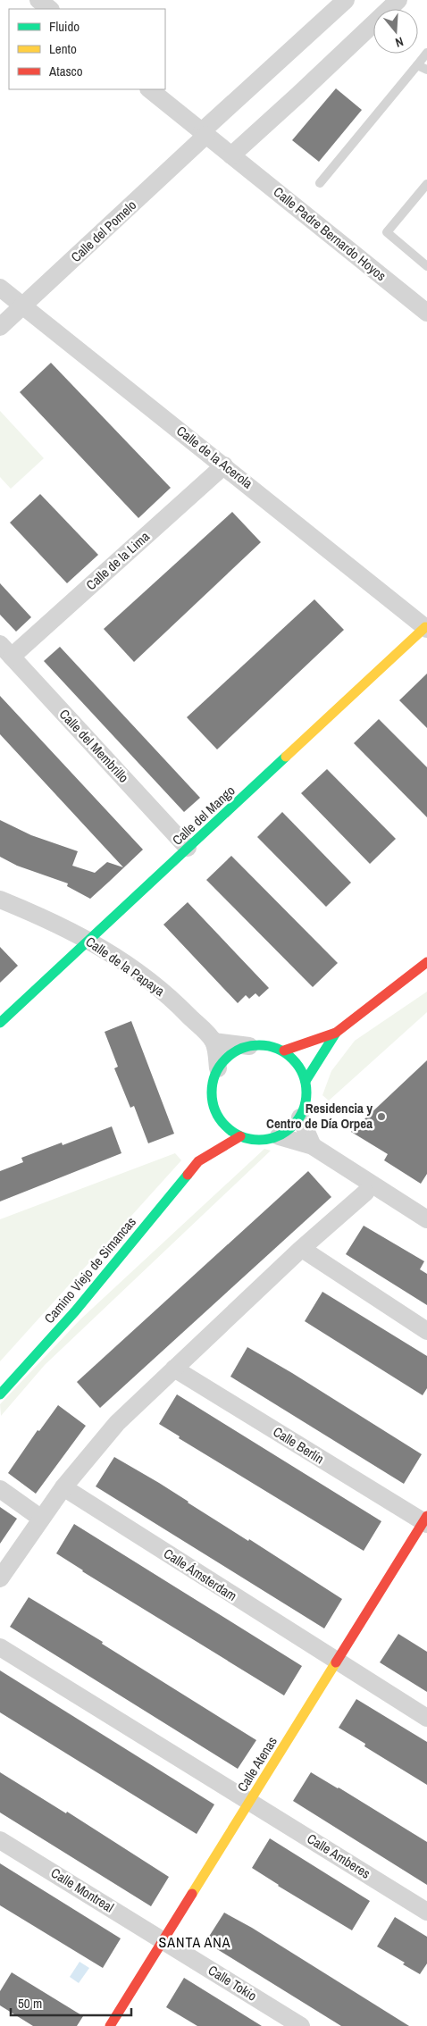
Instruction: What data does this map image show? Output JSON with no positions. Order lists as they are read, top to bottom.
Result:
{
  "streets": {
    "street": [
      "Calle del Pomelo",
      "Calle Padre Bernardo Hoyos",
      "Calle de la Acerola",
      "Calle de la Lima",
      "Calle del Membrillo",
      "Calle del Mango",
      "Calle de la Papaya",
      "Camino Viejo de Simancas",
      "Calle Berlín",
      "Calle Ámsterdam",
      "Calle Atenas",
      "Calle Amberes",
      "Calle Montreal",
      "Calle Tokio"
    ]
  },
  "crossings": [
    ["Calle del Pomelo", "Calle Padre Bernardo Hoyos"],
    ["Calle del Pomelo", "Calle de la Acerola"],
    ["Calle de la Acerola", "Calle de la Lima"],
    ["Calle de la Acerola", "Calle del Mango"],
    ["Calle de la Lima", "Calle del Membrillo"],
    ["Calle del Membrillo", "Calle del Mango"],
    ["Calle del Mango", "Calle de la Papaya"],
    ["Calle Berlín", "Calle Atenas"],
    ["Calle Ámsterdam", "Calle Atenas"],
    ["Calle Atenas", "Calle Amberes"],
    ["Calle Atenas", "Calle Montreal"],
    ["Calle Atenas", "Calle Tokio"],
    ["Calle Montreal", "Calle Tokio"]
  ],
  "districts": ["SANTA ANA"],
  "places": ["Residencia y Centro de Día Orpea"],
  "legend": ["Fluido", "Lento", "Atasco"],
  "scale_bar": "50 m",
  "north": "bottom"
}
